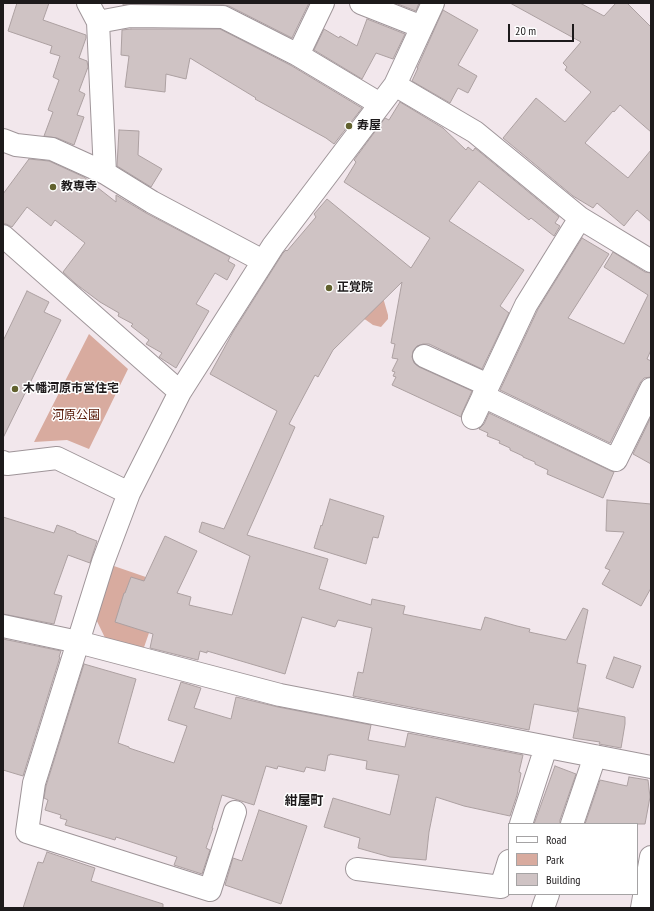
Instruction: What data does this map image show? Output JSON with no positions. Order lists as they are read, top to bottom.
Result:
{
  "districts": ["紺屋町"],
  "parks": ["河原公園"],
  "places": [
    "寿屋",
    "教専寺",
    "正覚院",
    "木幡河原市営住宅"
  ],
  "legend": ["Road", "Park", "Building"],
  "scale_bar": "20 m"
}
